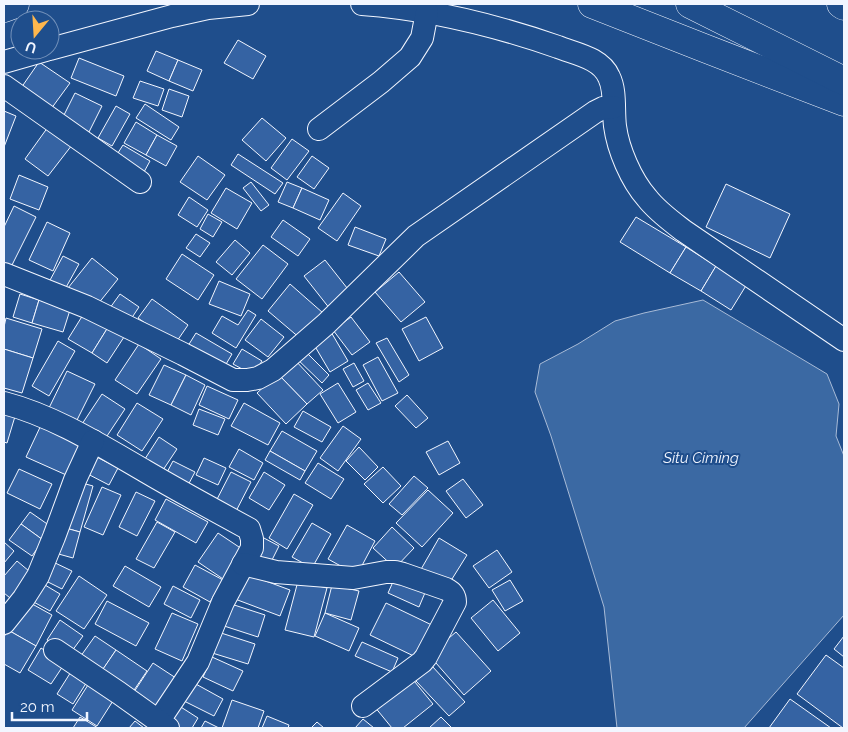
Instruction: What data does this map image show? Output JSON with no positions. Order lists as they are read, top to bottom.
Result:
{
  "water": ["Situ Ciming"],
  "scale_bar": "20 m",
  "north": "bottom"
}
